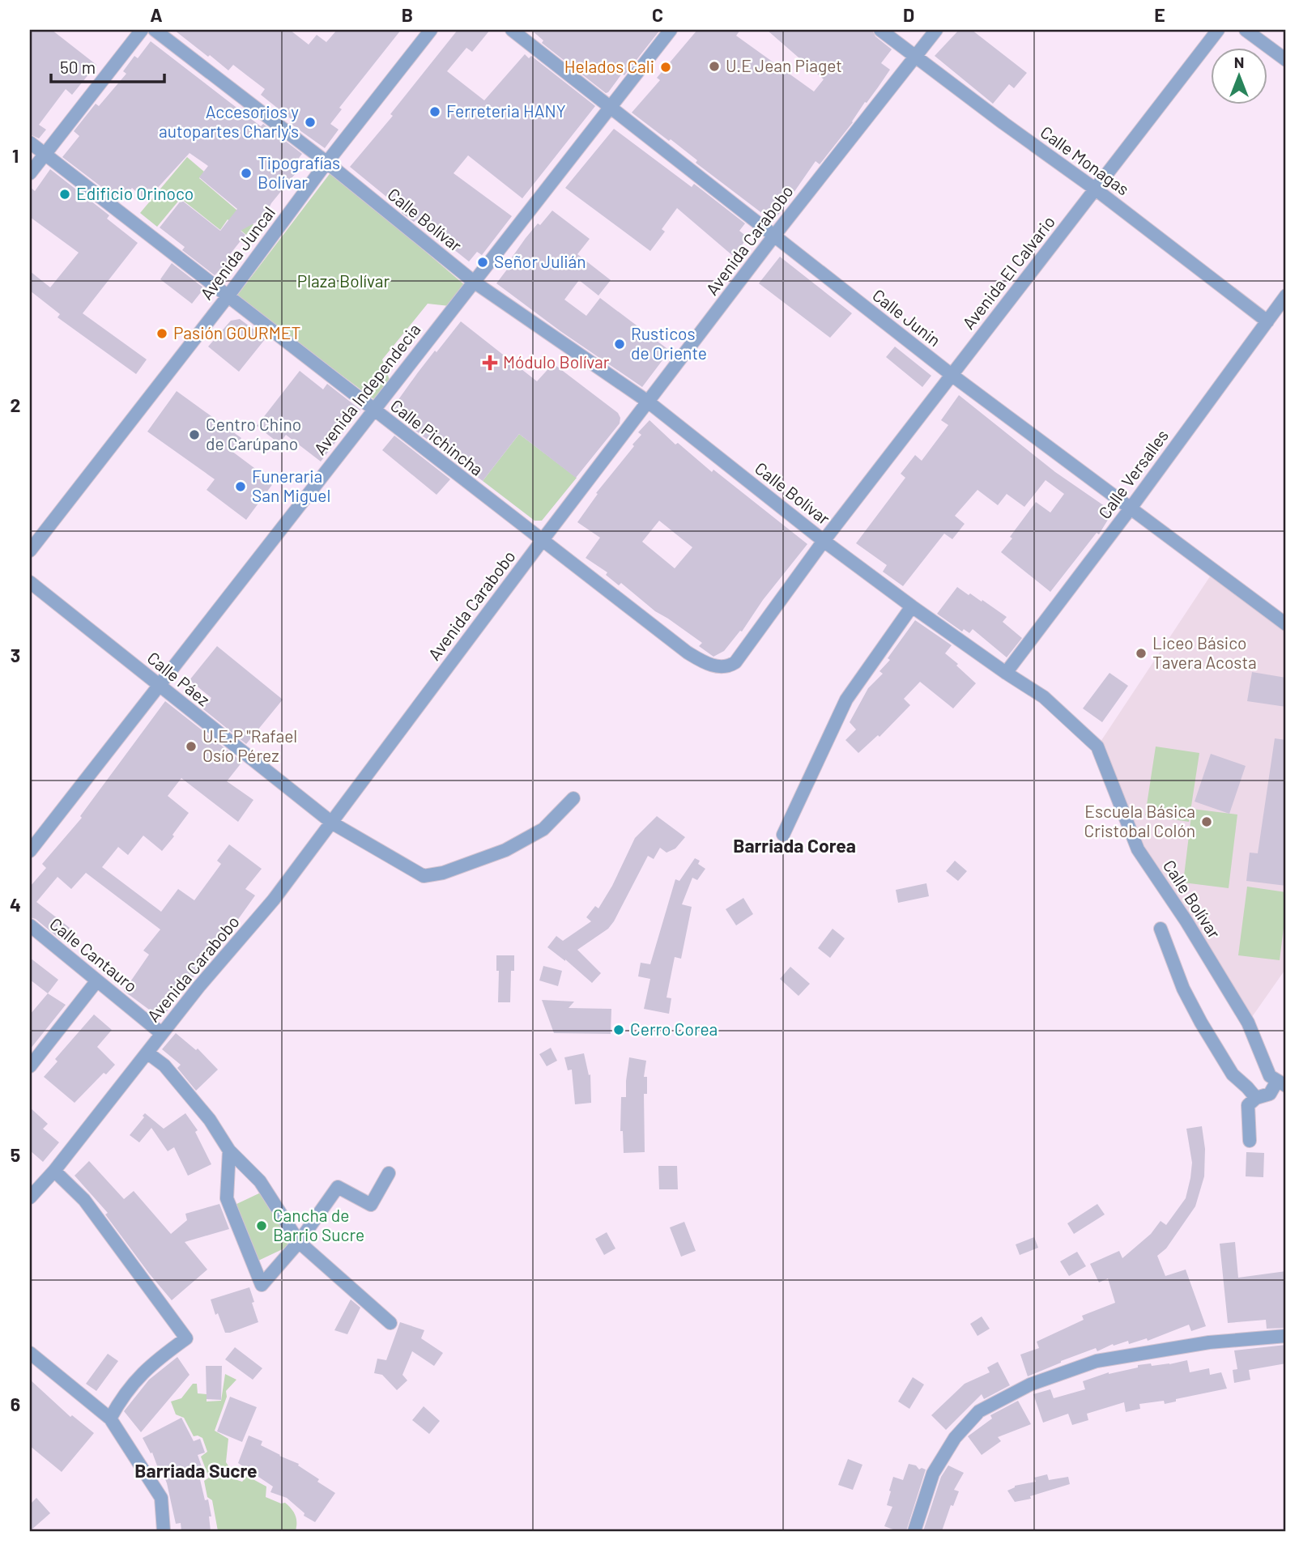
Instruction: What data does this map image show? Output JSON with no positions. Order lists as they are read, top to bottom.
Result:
{
  "streets": {
    "street": [
      "Calle Monagas",
      "Calle Bolívar",
      "Avenida Carabobo",
      "Avenida Juncal",
      "Avenida El Calvario",
      "Calle Junin",
      "Avenida Independecia",
      "Calle Pichincha",
      "Calle Versalles",
      "Calle Páez",
      "Calle Cantauro"
    ]
  },
  "crossings": [
    ["Calle Monagas", "Avenida Carabobo"],
    ["Calle Monagas", "Avenida El Calvario"],
    ["Calle Monagas", "Calle Versalles"],
    ["Calle Bolívar", "Avenida Carabobo"],
    ["Calle Bolívar", "Avenida Juncal"],
    ["Calle Bolívar", "Avenida El Calvario"],
    ["Calle Bolívar", "Avenida Independecia"],
    ["Calle Bolívar", "Calle Versalles"],
    ["Avenida Carabobo", "Calle Junin"],
    ["Avenida Carabobo", "Calle Pichincha"],
    ["Avenida Carabobo", "Calle Páez"],
    ["Avenida Carabobo", "Calle Cantauro"],
    ["Avenida Juncal", "Calle Pichincha"],
    ["Avenida El Calvario", "Calle Junin"],
    ["Avenida El Calvario", "Calle Pichincha"],
    ["Calle Junin", "Avenida Independecia"],
    ["Calle Junin", "Calle Versalles"],
    ["Avenida Independecia", "Calle Pichincha"],
    ["Avenida Independecia", "Calle Páez"]
  ],
  "districts": ["Barriada Corea", "Barriada Sucre"],
  "parks": ["Plaza Bolívar"],
  "places": {
    "other": [
      "U.E Jean Piaget",
      "Helados Cali",
      "Ferreteria HANY",
      "Accesorios y autopartes Charly's",
      "Tipografías Bolívar",
      "Edificio Orinoco",
      "Señor Julián",
      "Pasión GOURMET",
      "Rusticos de Oriente",
      "Centro Chino de Carúpano",
      "Funeraria San Miguel",
      "Liceo Básico Tavera Acosta",
      "U.E.P \"Rafael Osío Pérez",
      "Escuela Básica Cristobal Colón",
      "Cerro Corea",
      "Cancha de Barrio Sucre"
    ],
    "health": ["Módulo Bolívar"]
  },
  "scale_bar": "50 m",
  "north": "top",
  "grid": {
    "columns": [
      "A",
      "B",
      "C",
      "D",
      "E"
    ],
    "rows": [
      "1",
      "2",
      "3",
      "4",
      "5",
      "6"
    ]
  }
}
